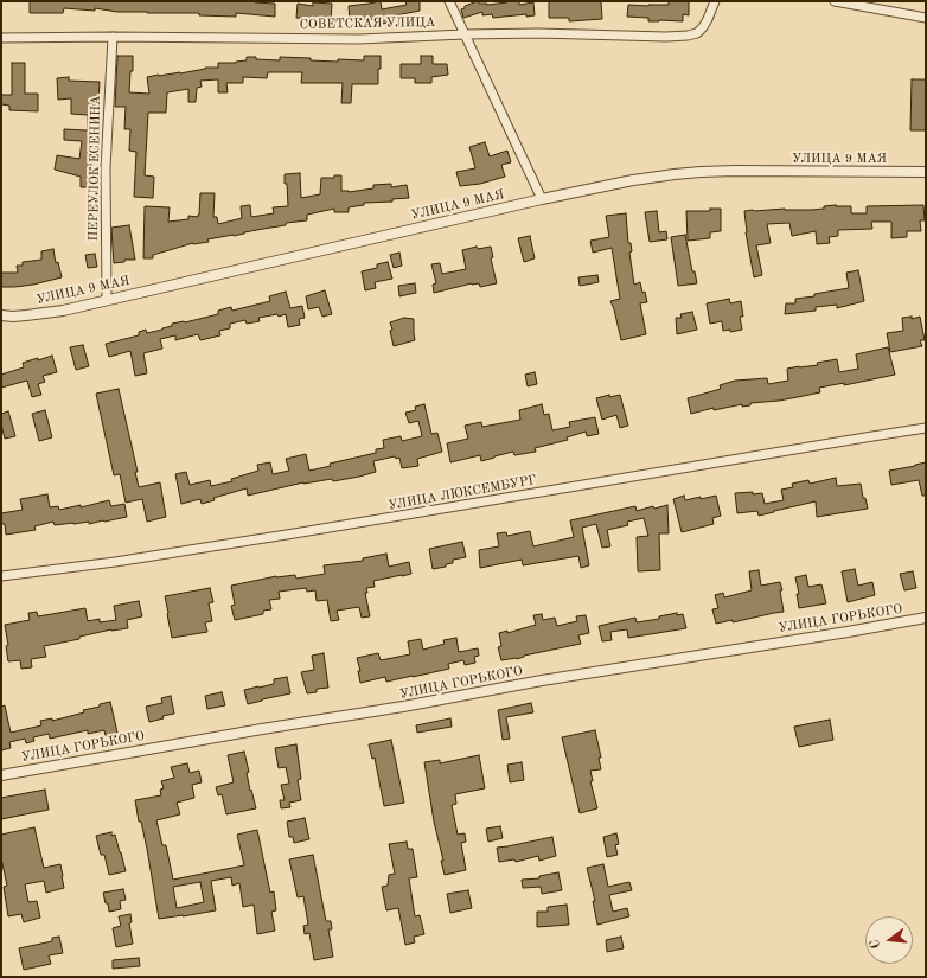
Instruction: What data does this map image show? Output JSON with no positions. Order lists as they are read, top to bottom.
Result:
{
  "streets": {
    "street": [
      "СОВЕТСКАЯ УЛИЦА",
      "УЛИЦА 9 МАЯ",
      "ПЕРЕУЛОК ЕСЕНИНА",
      "УЛИЦА ЛЮКСЕМБУРГ",
      "УЛИЦА ГОРЬКОГО"
    ]
  },
  "crossings": [
    ["СОВЕТСКАЯ УЛИЦА", "ПЕРЕУЛОК ЕСЕНИНА"],
    ["УЛИЦА 9 МАЯ", "ПЕРЕУЛОК ЕСЕНИНА"]
  ],
  "north": "left"
}
